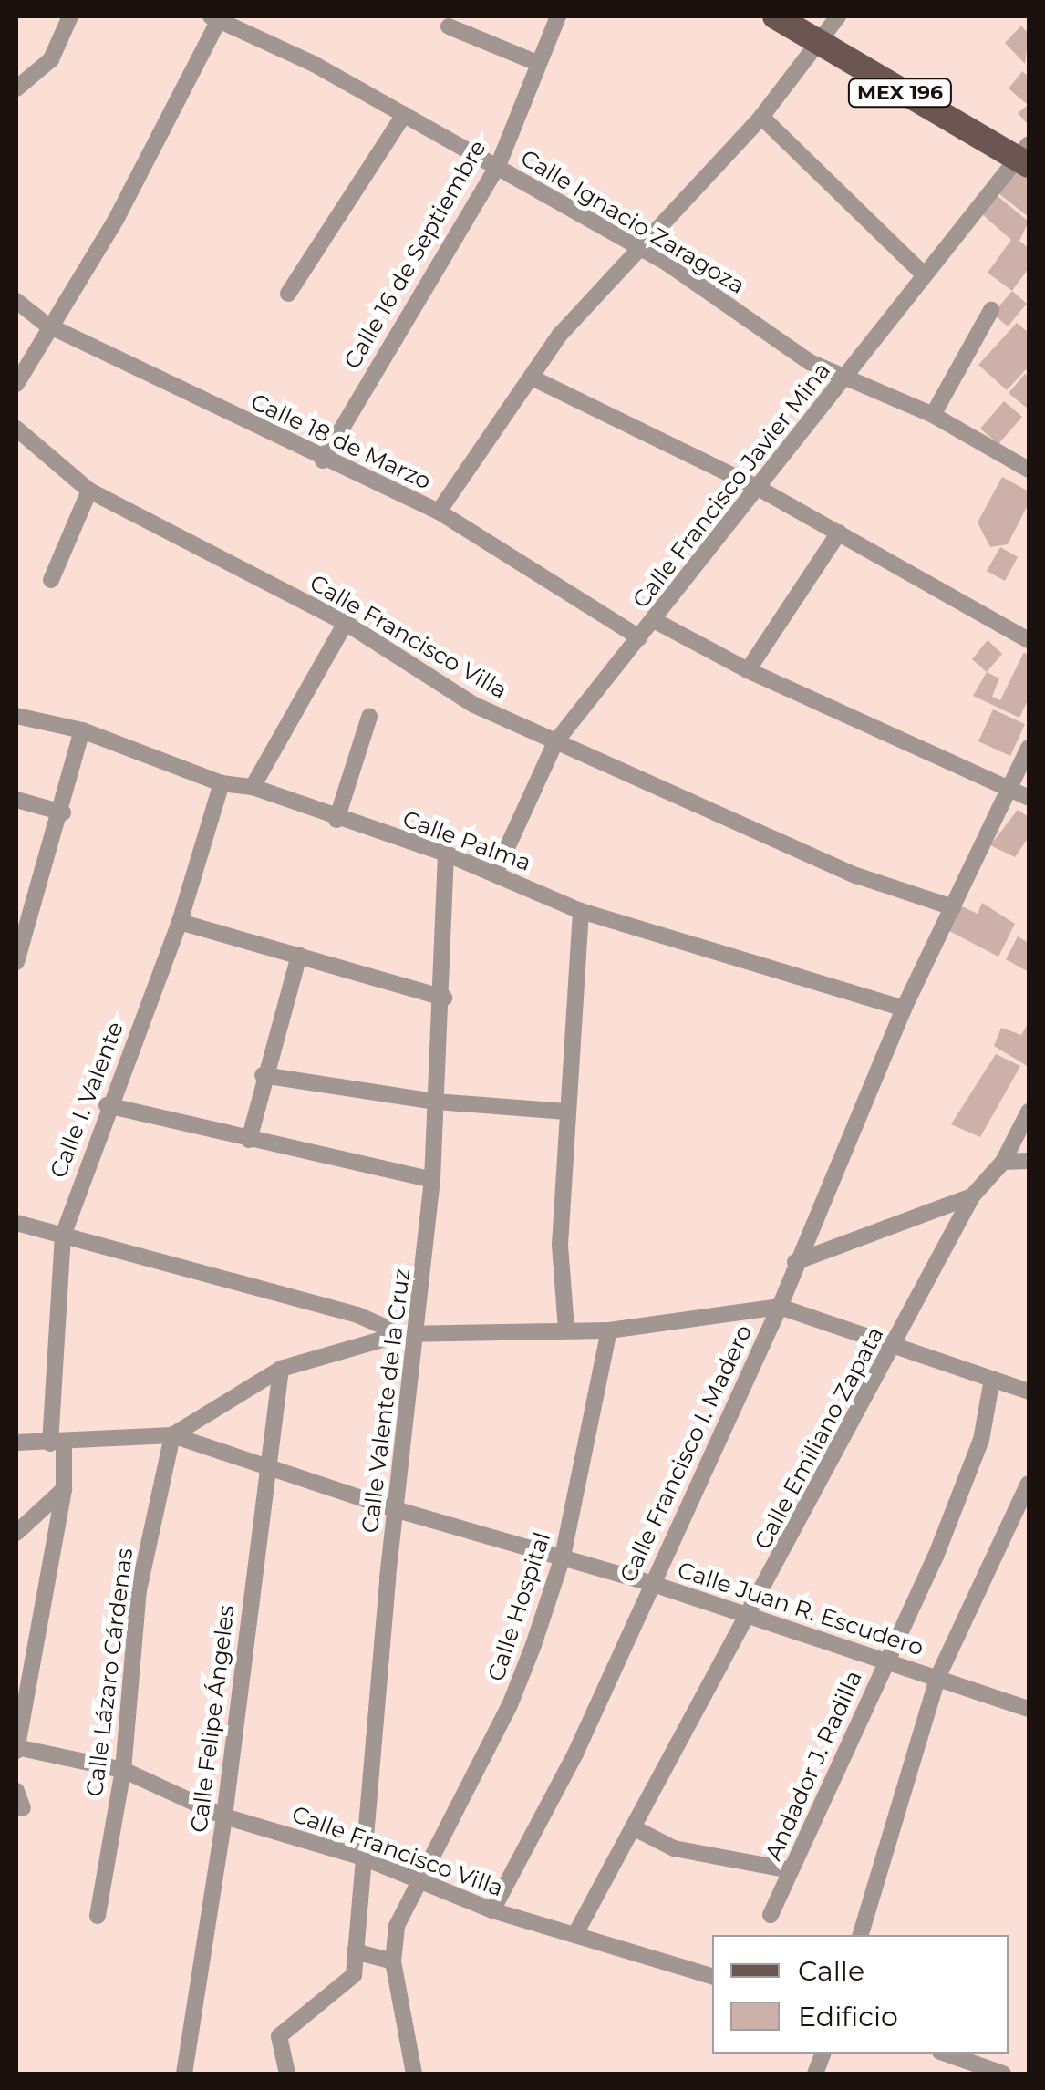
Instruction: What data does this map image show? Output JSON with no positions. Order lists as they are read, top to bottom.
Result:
{
  "streets": {
    "main road": ["MEX 196"],
    "street": [
      "Calle Ignacio Zaragoza",
      "Calle 16 de Septiembre",
      "Calle 18 de Marzo",
      "Calle Francisco Javier Mina",
      "Calle Francisco Villa",
      "Calle Palma",
      "Calle I. Valente",
      "Calle Valente de la Cruz",
      "Calle Emiliano Zapata",
      "Calle Francisco I. Madero",
      "Calle Hospital",
      "Calle Juan R. Escudero",
      "Calle Lázaro Cárdenas",
      "Calle Felipe Ángeles",
      "Andador J. Radilla"
    ]
  },
  "crossings": [
    ["MEX 196", "Calle Francisco Javier Mina"],
    ["Calle Ignacio Zaragoza", "Calle 16 de Septiembre"],
    ["Calle Ignacio Zaragoza", "Calle Francisco Javier Mina"],
    ["Calle 16 de Septiembre", "Calle 18 de Marzo"],
    ["Calle 18 de Marzo", "Calle Francisco Javier Mina"],
    ["Calle Francisco Javier Mina", "Calle Francisco Villa"],
    ["Calle Francisco Javier Mina", "Calle Palma"],
    ["Calle Francisco Villa", "Calle I. Valente"],
    ["Calle Francisco Villa", "Calle Valente de la Cruz"],
    ["Calle Francisco Villa", "Calle Emiliano Zapata"],
    ["Calle Francisco Villa", "Calle Francisco I. Madero"],
    ["Calle Francisco Villa", "Calle Hospital"],
    ["Calle Francisco Villa", "Calle Lázaro Cárdenas"],
    ["Calle Francisco Villa", "Calle Felipe Ángeles"],
    ["Calle Palma", "Calle I. Valente"],
    ["Calle Palma", "Calle Valente de la Cruz"],
    ["Calle Palma", "Calle Francisco I. Madero"],
    ["Calle I. Valente", "Calle Juan R. Escudero"],
    ["Calle Valente de la Cruz", "Calle Juan R. Escudero"],
    ["Calle Emiliano Zapata", "Calle Juan R. Escudero"],
    ["Calle Francisco I. Madero", "Calle Juan R. Escudero"],
    ["Calle Hospital", "Calle Juan R. Escudero"],
    ["Calle Juan R. Escudero", "Calle Lázaro Cárdenas"],
    ["Calle Juan R. Escudero", "Calle Felipe Ángeles"],
    ["Calle Juan R. Escudero", "Andador J. Radilla"]
  ],
  "legend": ["Calle", "Edificio"]
}
